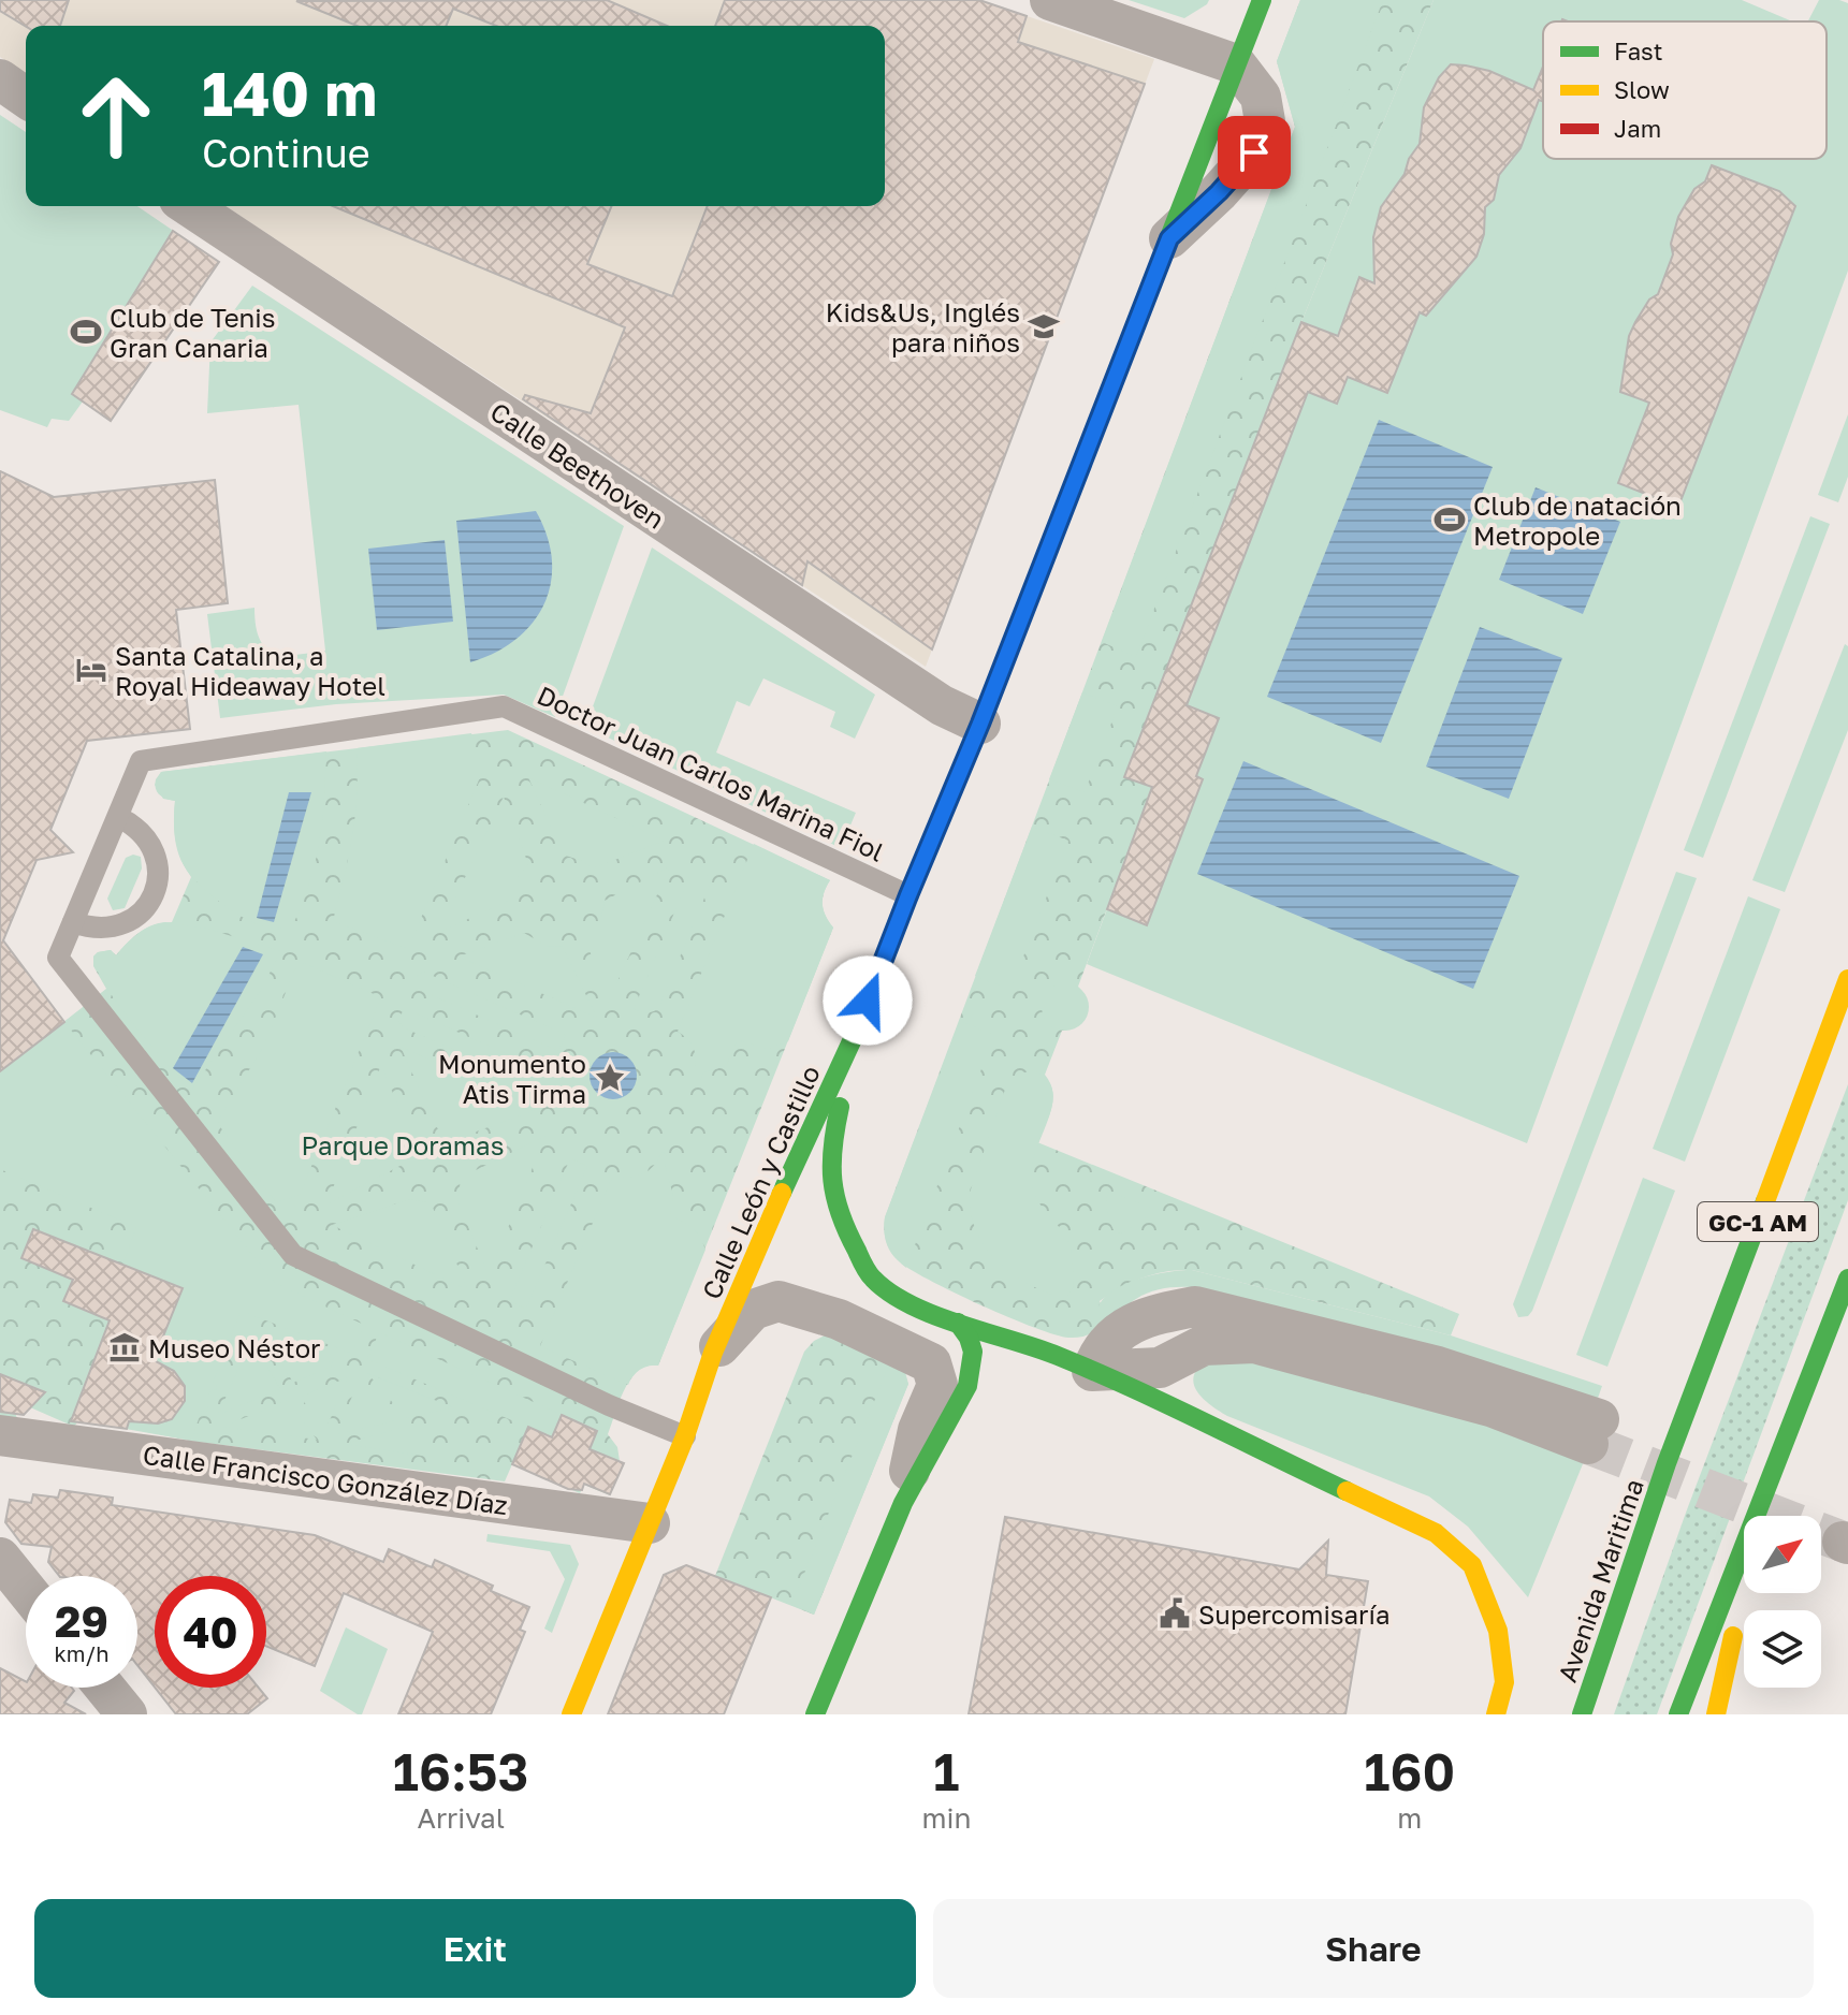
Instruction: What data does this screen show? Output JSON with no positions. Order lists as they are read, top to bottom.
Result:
{
  "streets": {
    "main road": ["Calle León y Castillo", "GC-1 AM", "Avenida Maritima"],
    "street": ["Calle Beethoven", "Calle Francisco González Díaz"],
    "lane": ["Doctor Juan Carlos Marina Fiol"]
  },
  "crossings": [
    ["Calle Beethoven", "Calle León y Castillo"],
    ["Doctor Juan Carlos Marina Fiol", "Calle León y Castillo"],
    ["Calle León y Castillo", "Calle Francisco González Díaz"],
    ["GC-1 AM", "Avenida Maritima"]
  ],
  "parks": ["Parque Doramas"],
  "places": {
    "school or university": ["Kids&Us, Inglés para niños"],
    "sports": ["Club de Tenis Gran Canaria", "Club de natación Metropole"],
    "hotel": ["Santa Catalina, a Royal Hideaway Hotel"],
    "place": ["Monumento Atis Tirma"],
    "museum": ["Museo Néstor"],
    "public building": ["Supercomisaría"]
  },
  "legend": ["Fast", "Slow", "Jam"],
  "north": "top right",
  "page": {
    "turn": ["140 m", "Continue"],
    "speed": "29 km/h",
    "limit": "40",
    "eta": [
      "16:53",
      "Arrival",
      "1",
      "min",
      "160",
      "m"
    ],
    "buttons": ["Exit", "Share"]
  }
}
